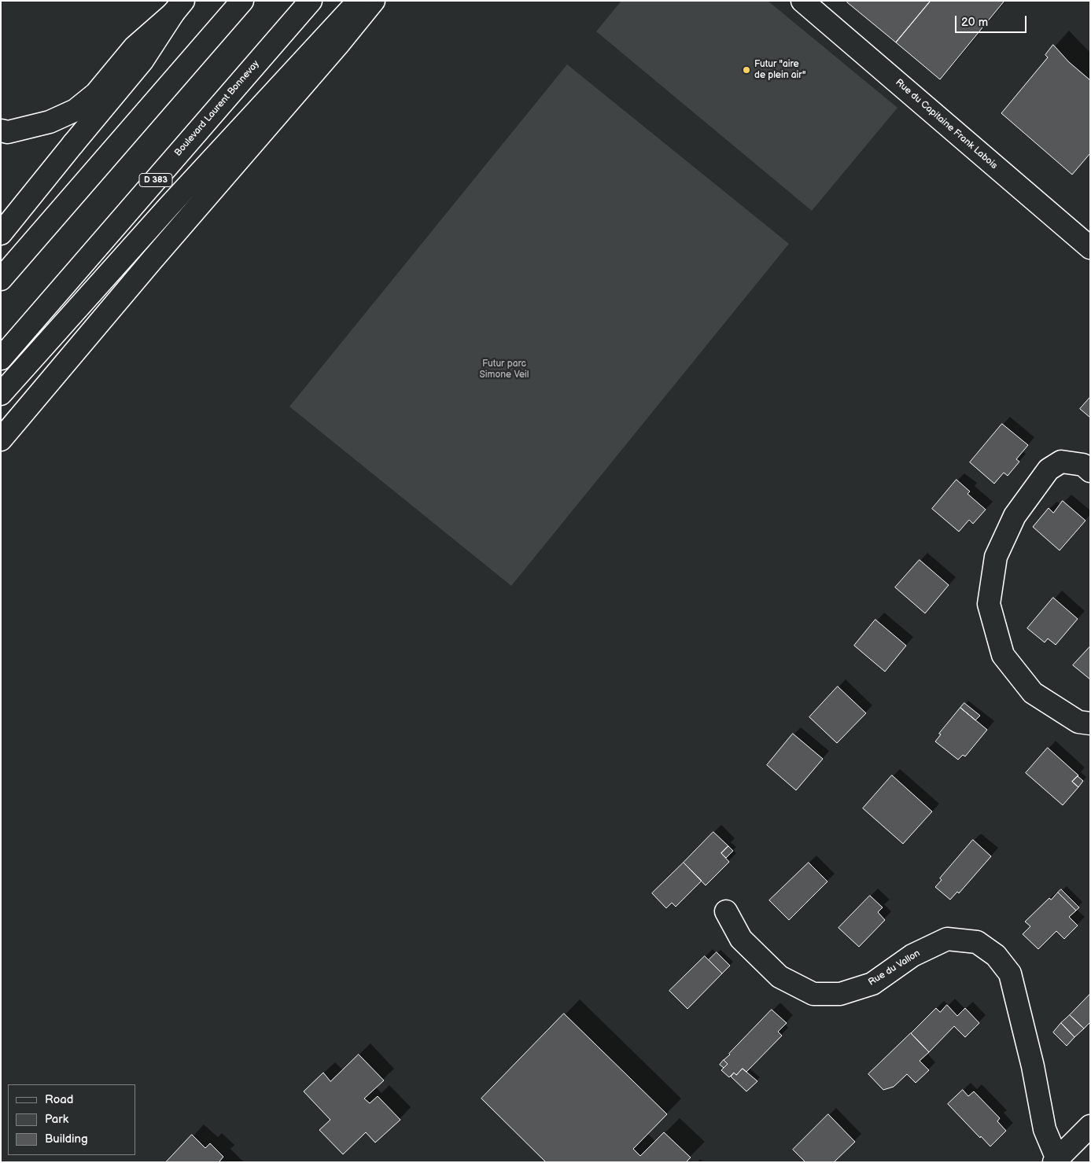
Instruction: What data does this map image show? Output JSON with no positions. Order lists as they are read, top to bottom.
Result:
{
  "streets": {
    "main road": [
      "Boulevard Laurent Bonnevay",
      "Rue du Capitaine Frank Labois",
      "D 383",
      "Rue du Vallon"
    ]
  },
  "parks": ["Futur parc Simone Veil"],
  "places": ["Futur \"aire de plein air\""],
  "legend": ["Road", "Park", "Building"],
  "scale_bar": "20 m"
}
